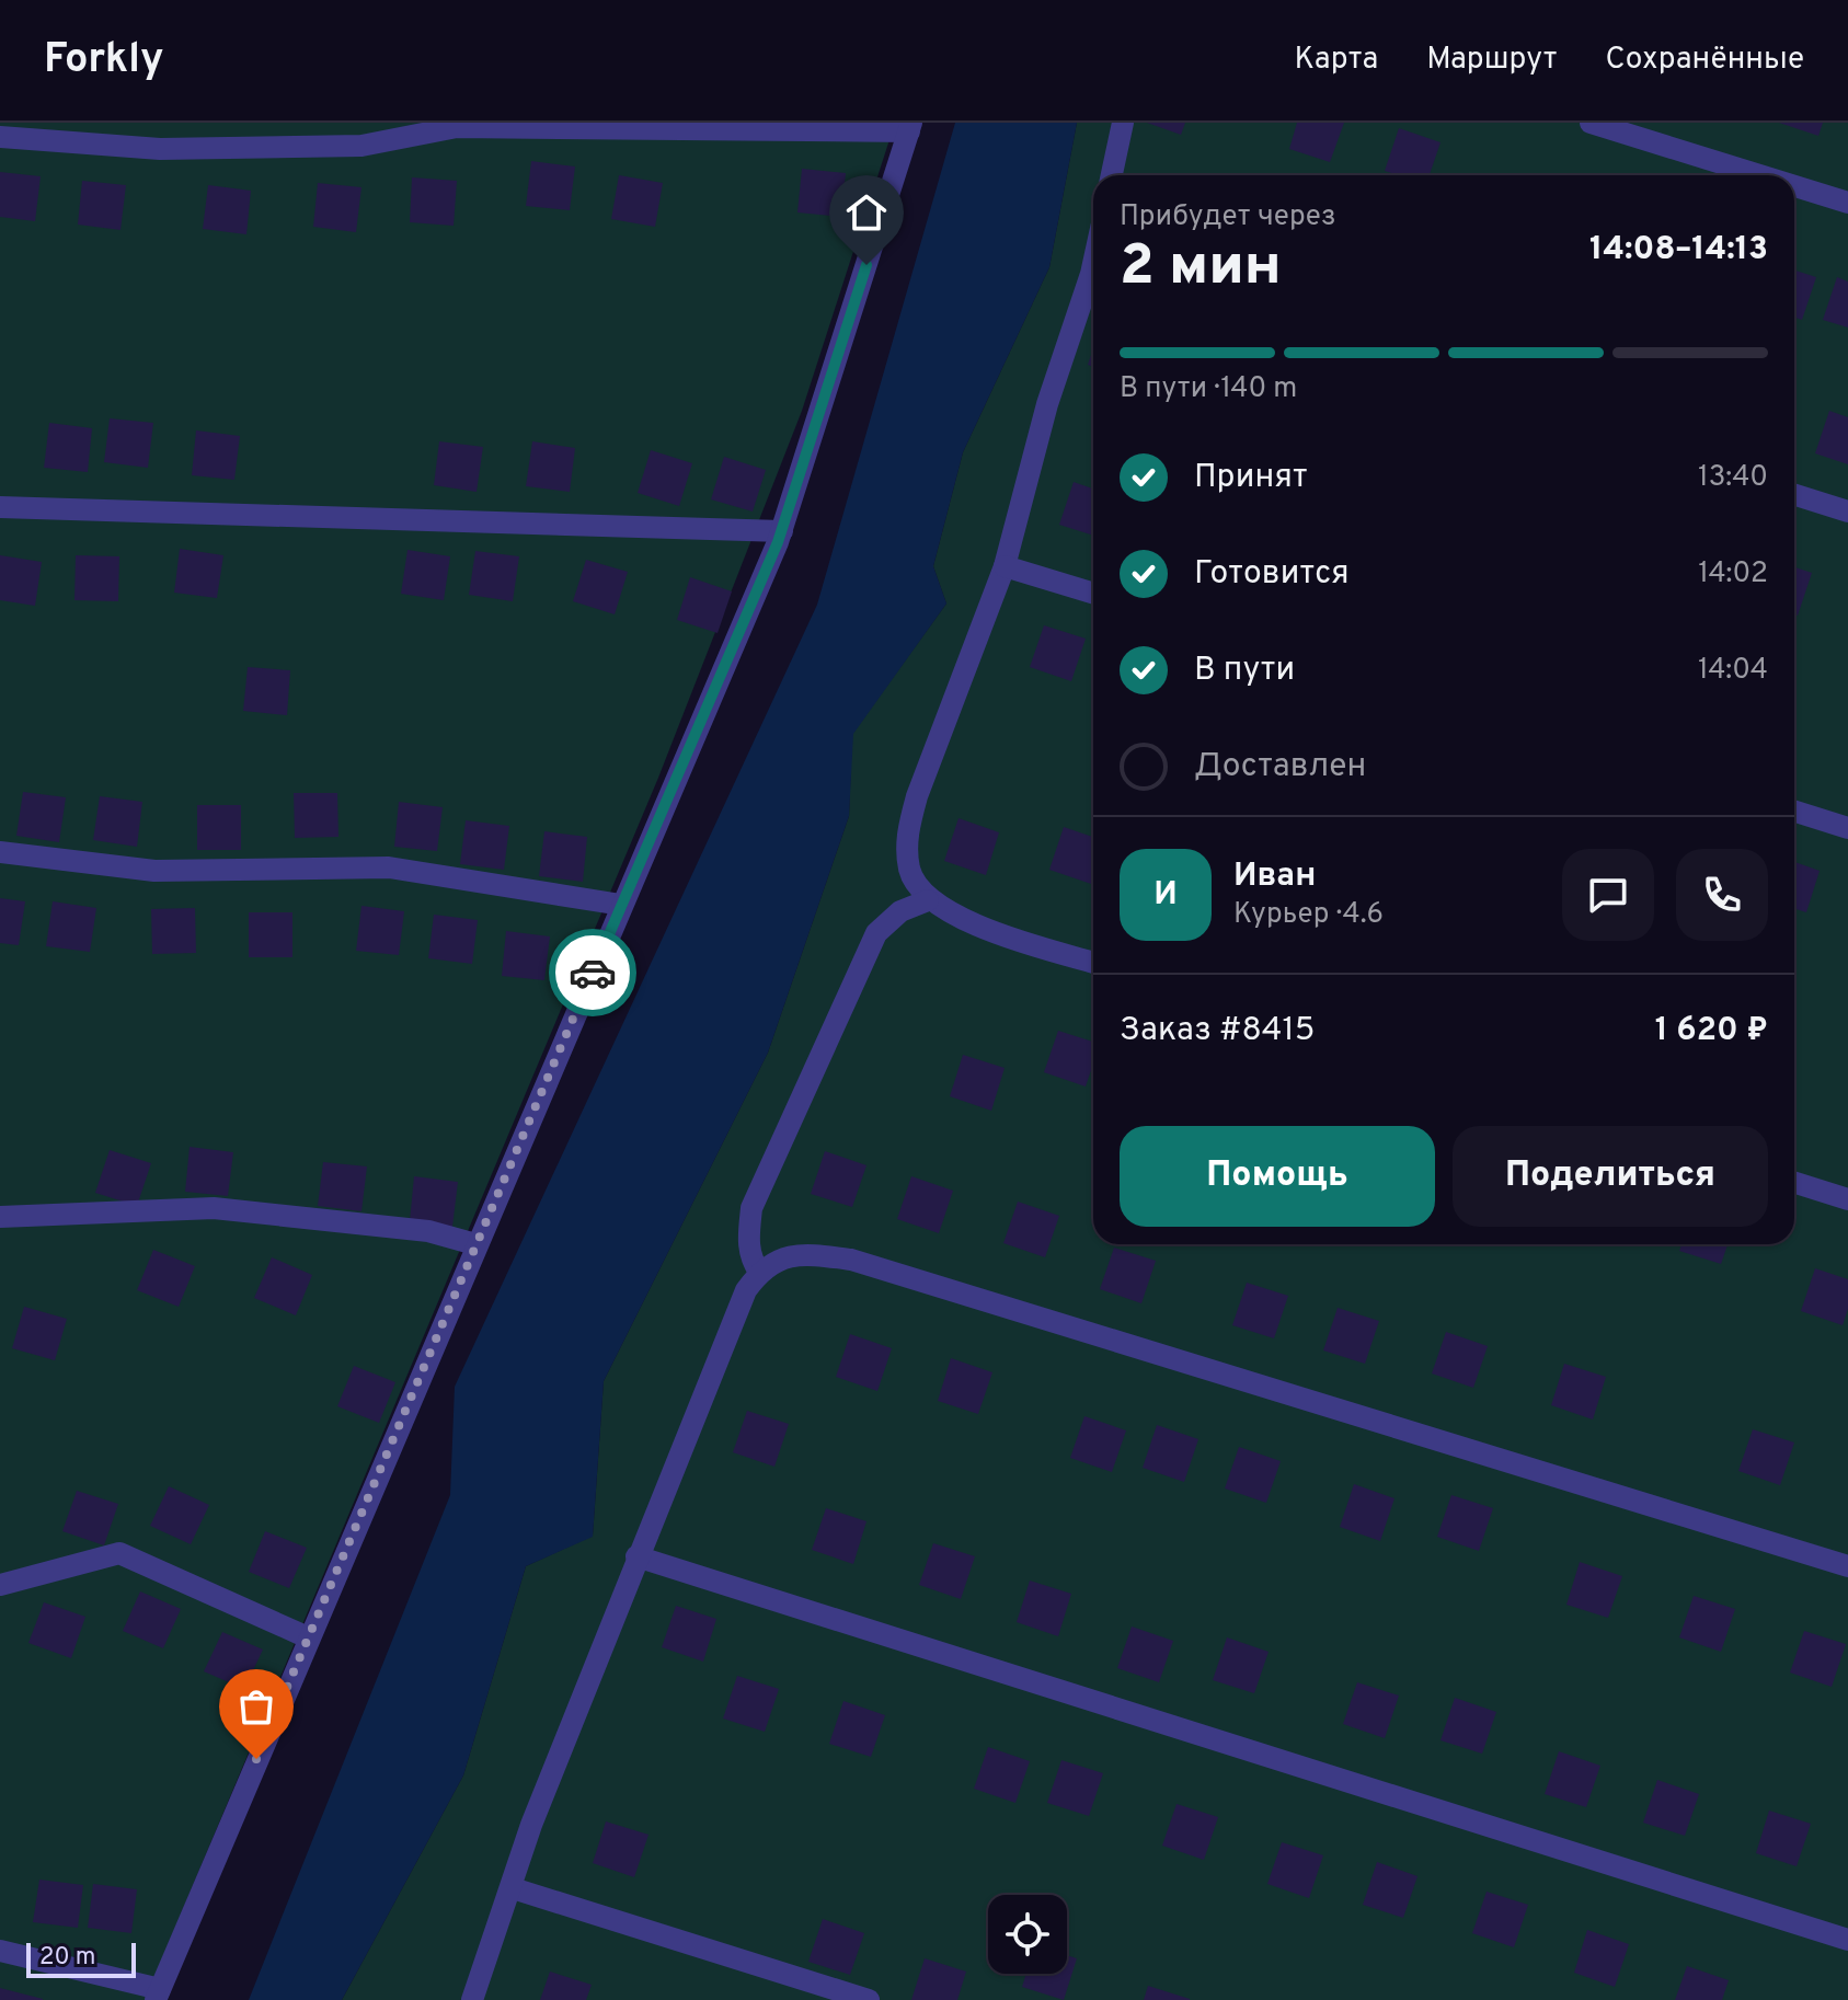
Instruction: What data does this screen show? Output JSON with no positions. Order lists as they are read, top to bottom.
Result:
{
  "scale_bar": "20 m",
  "page": {
    "header": "Forkly",
    "nav": ["Карта", "Маршрут", "Сохранённые"],
    "heading": ["2 мин", "Прибудет через", "14:08–14:13"],
    "panel": [
      "Иван",
      "Курьер · 4.6",
      "Заказ #8415",
      "1 620 ₽"
    ],
    "bar": "В пути · 140 m",
    "list": [
      ["Принят", "13:40"],
      ["Готовится", "14:02"],
      ["В пути", "14:04"],
      "Доставлен"
    ],
    "round": "И",
    "buttons": ["Помощь", "Поделиться"],
    "scale": "20 m"
  }
}
